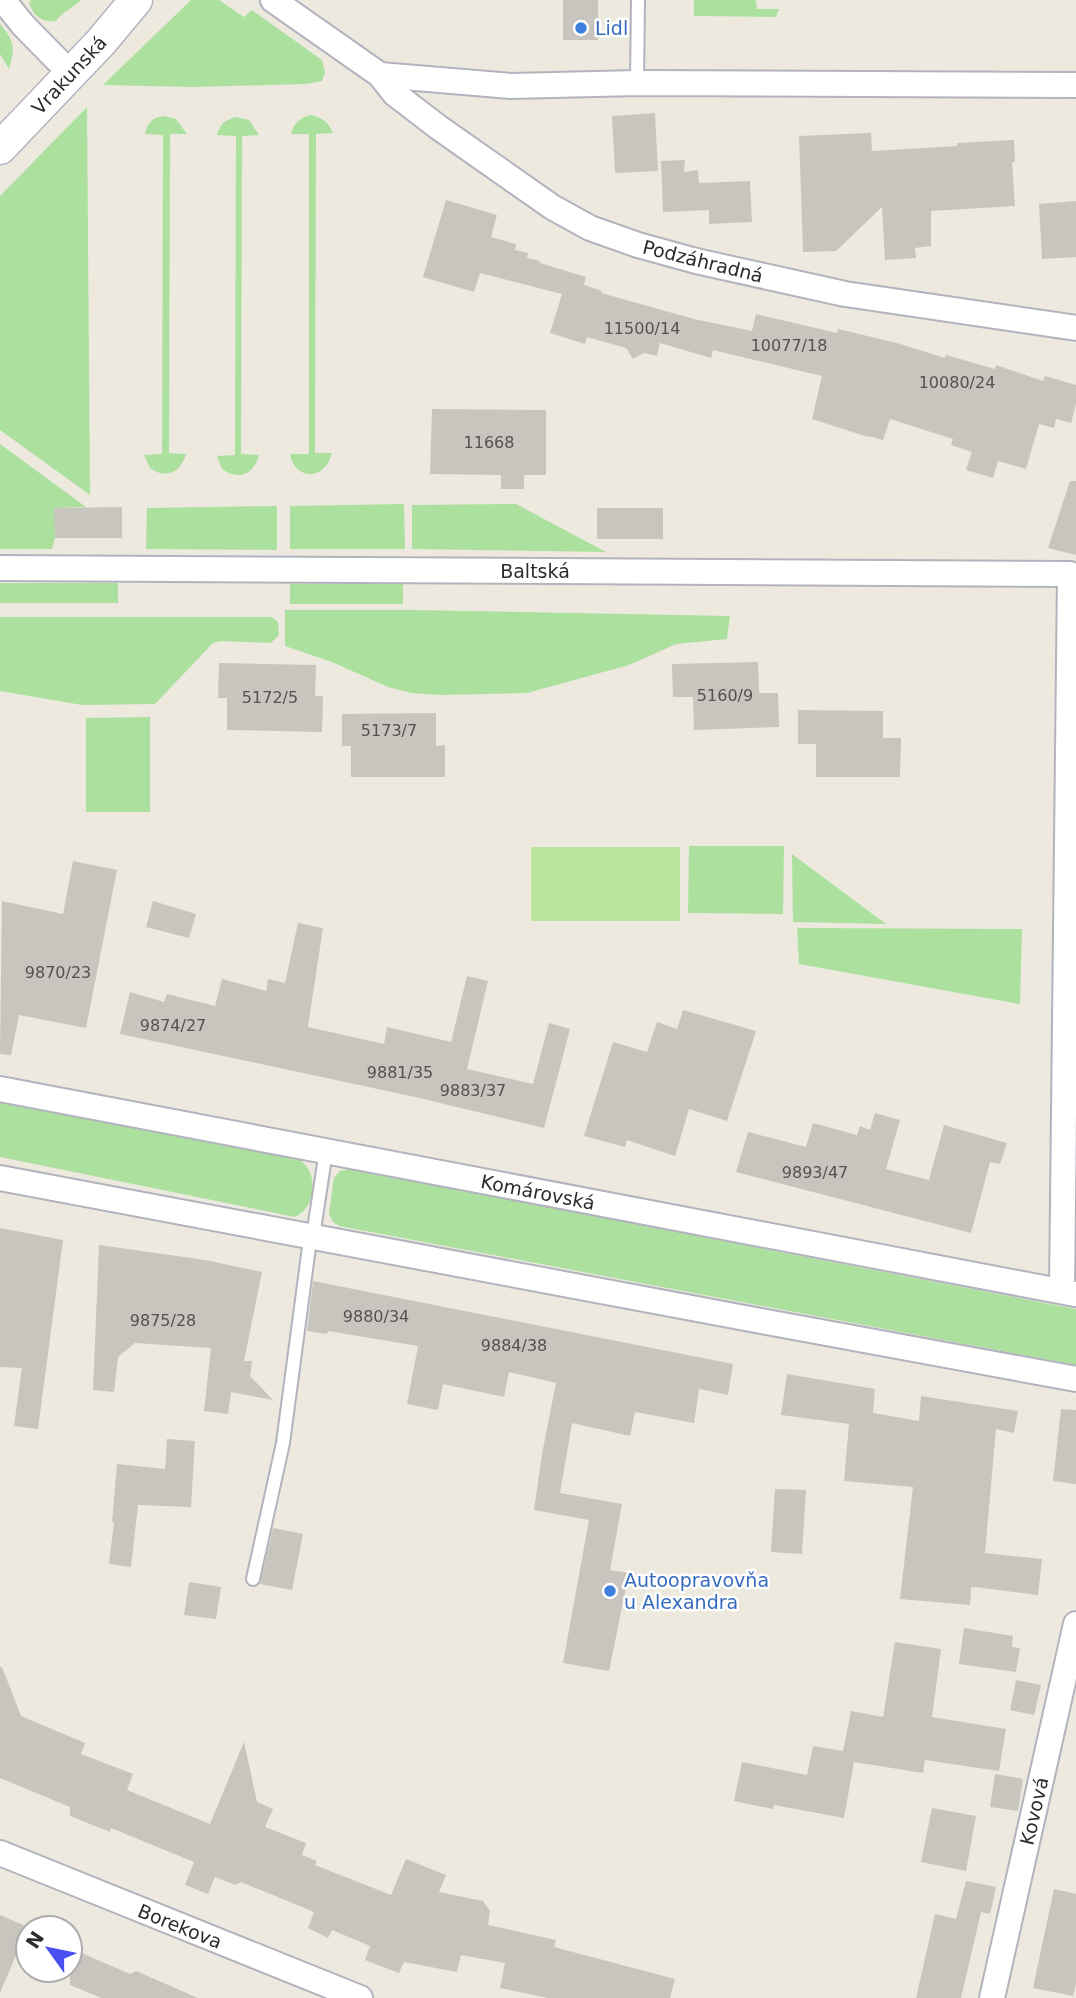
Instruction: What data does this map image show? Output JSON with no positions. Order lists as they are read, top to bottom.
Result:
{
  "streets": {
    "street": [
      "Vrakunská",
      "Podzáhradná",
      "Baltská",
      "Komárovská",
      "Kovová",
      "Borekova"
    ]
  },
  "crossings": [
    ["Baltská", "Komárovská"]
  ],
  "places": ["Lidl", "Autoopravovňa u Alexandra"],
  "house_numbers": [
    "11500/14",
    "10077/18",
    "10080/24",
    "11668",
    "5160/9",
    "5172/5",
    "5173/7",
    "9870/23",
    "9874/27",
    "9881/35",
    "9883/37",
    "9893/47",
    "9880/34",
    "9875/28",
    "9884/38"
  ],
  "north": "top left"
}
